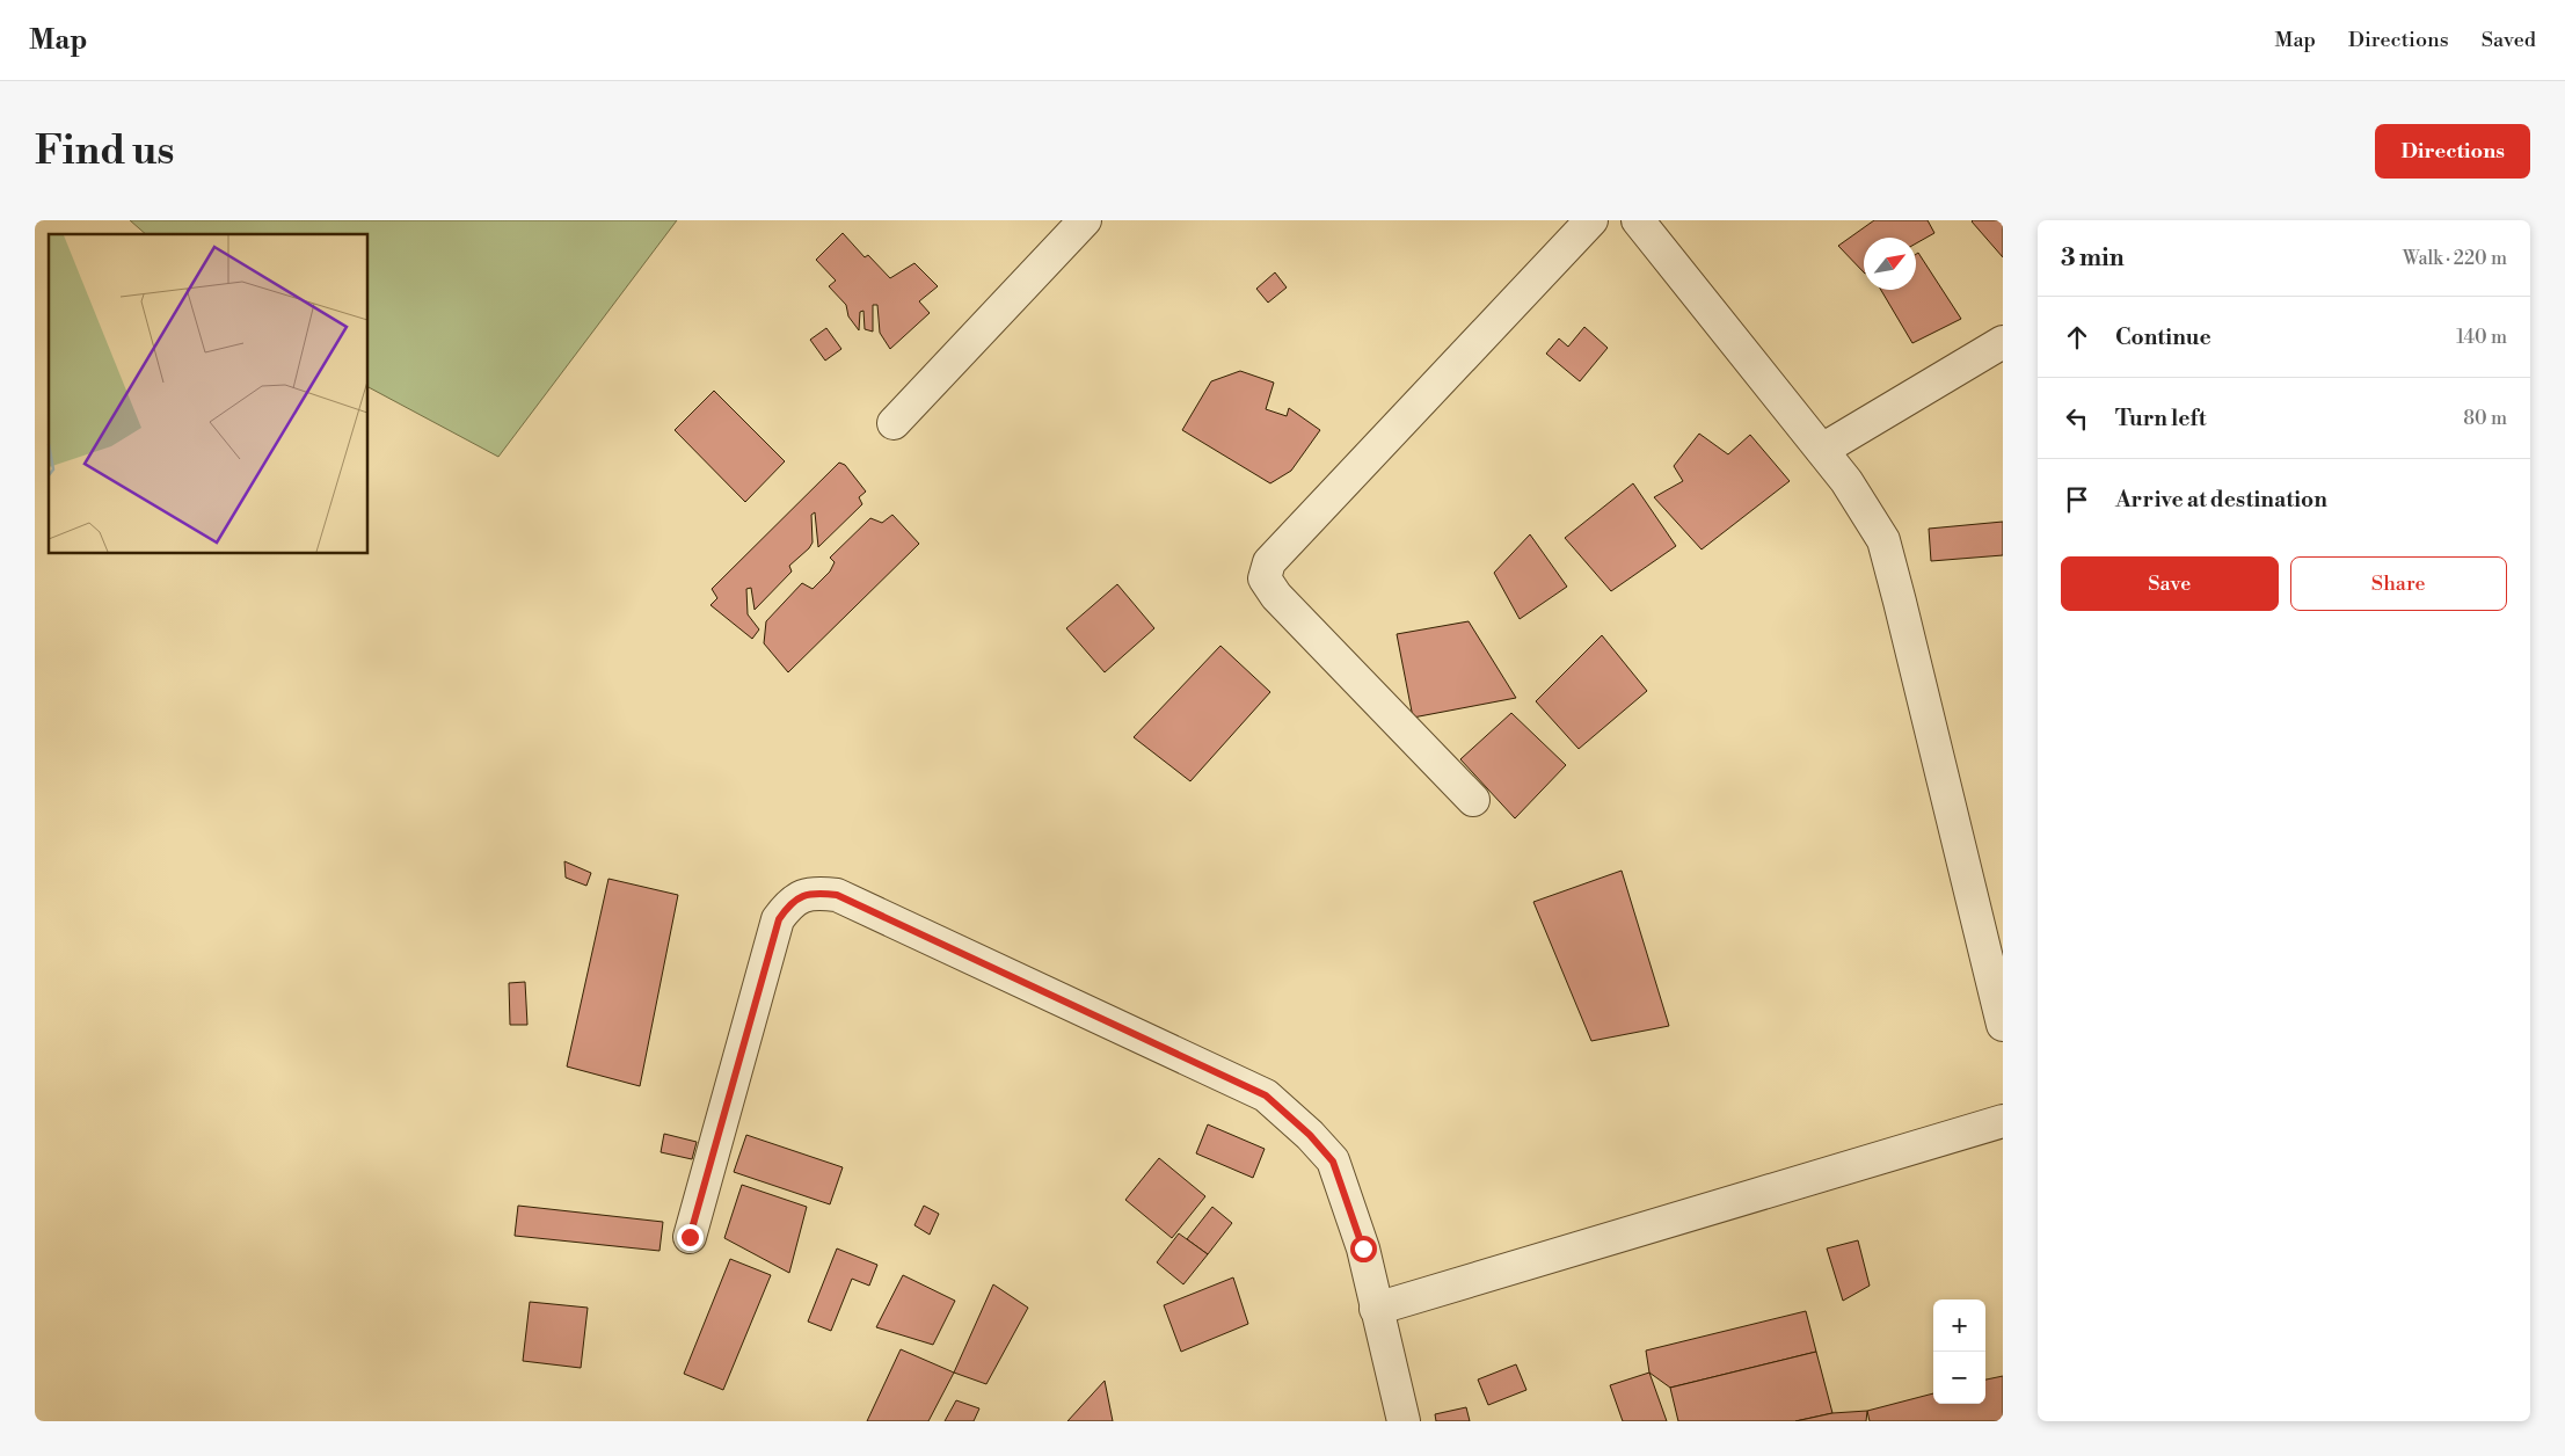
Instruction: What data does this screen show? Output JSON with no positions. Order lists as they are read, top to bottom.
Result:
{
  "north": "top right",
  "page": {
    "header": "Map",
    "nav": ["Map", "Directions", "Saved"],
    "buttons": [
      "Directions",
      ["Save", "Share"]
    ],
    "title": "Find us",
    "heading": ["3 min", "Walk · 220 m"],
    "list": [
      ["Continue", "140 m"],
      ["Turn left", "80 m"],
      "Arrive at destination"
    ],
    "map_buttons": ["+", "−"]
  }
}
